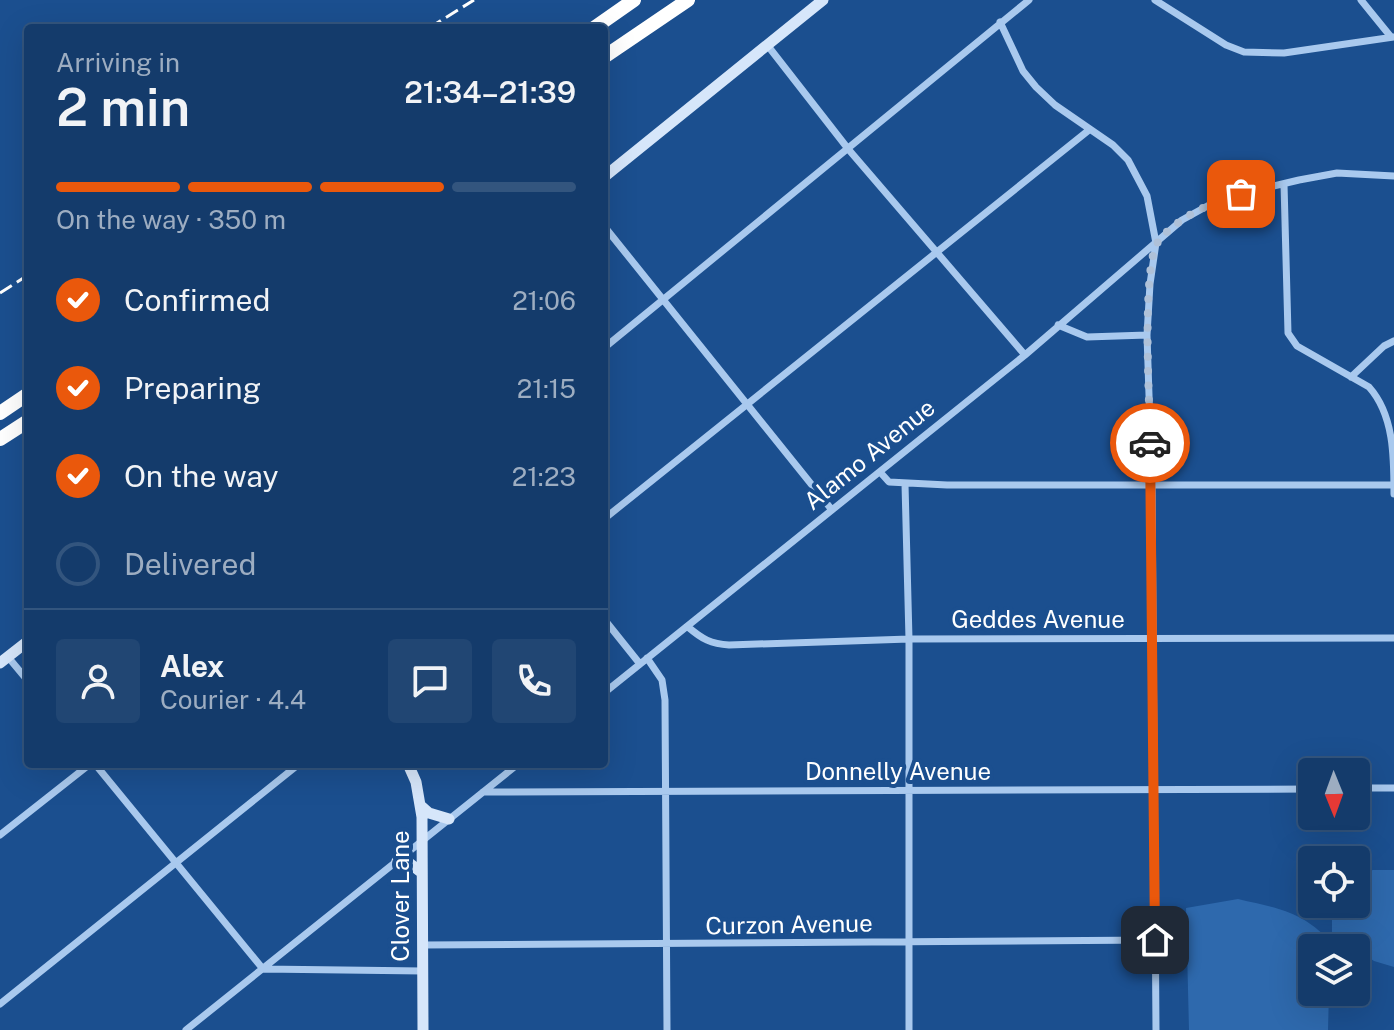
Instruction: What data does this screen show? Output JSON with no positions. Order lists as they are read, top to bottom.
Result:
{
  "streets": {
    "street": [
      "Alamo Avenue",
      "Geddes Avenue",
      "Donnelly Avenue",
      "Clover Lane",
      "Curzon Avenue"
    ]
  },
  "crossings": [
    ["Alamo Avenue", "Geddes Avenue"],
    ["Clover Lane", "Curzon Avenue"]
  ],
  "north": "bottom",
  "page": {
    "heading": ["2 min", "Arriving in", "21:34–21:39"],
    "panel": ["Alex", "Courier · 4.4"],
    "bar": "On the way · 350 m",
    "list": [
      ["Confirmed", "21:06"],
      ["Preparing", "21:15"],
      ["On the way", "21:23"],
      "Delivered"
    ]
  }
}
